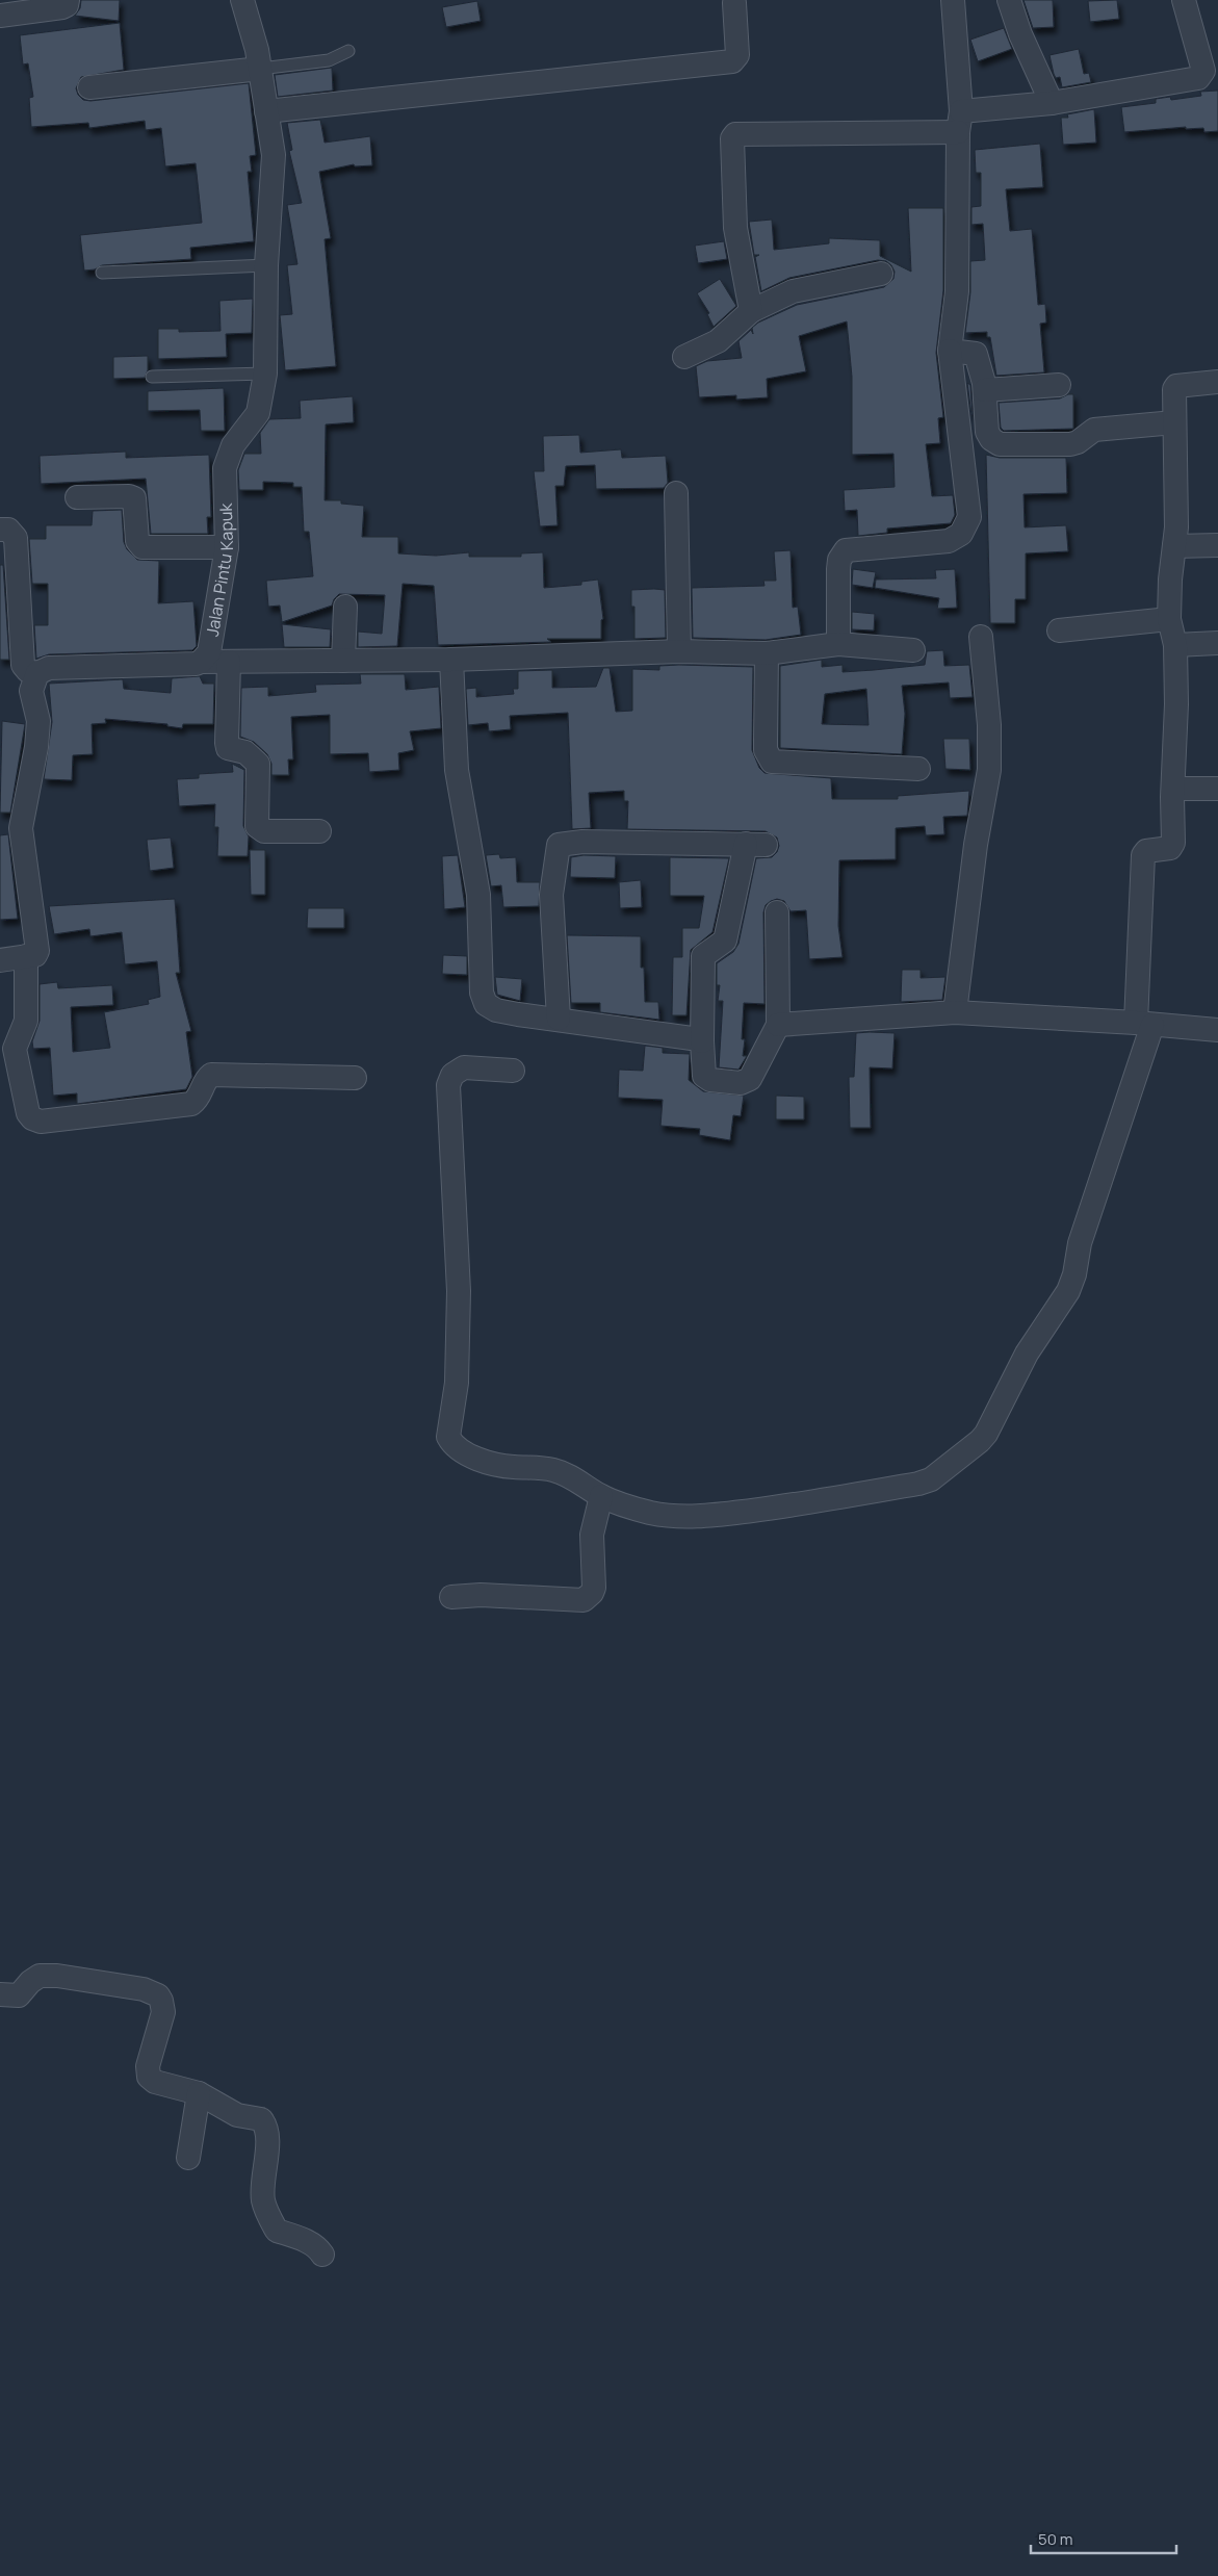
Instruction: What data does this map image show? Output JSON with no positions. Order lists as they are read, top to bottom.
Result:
{
  "streets": {
    "street": ["Jalan Pintu Kapuk"]
  },
  "scale_bar": "50 m"
}
